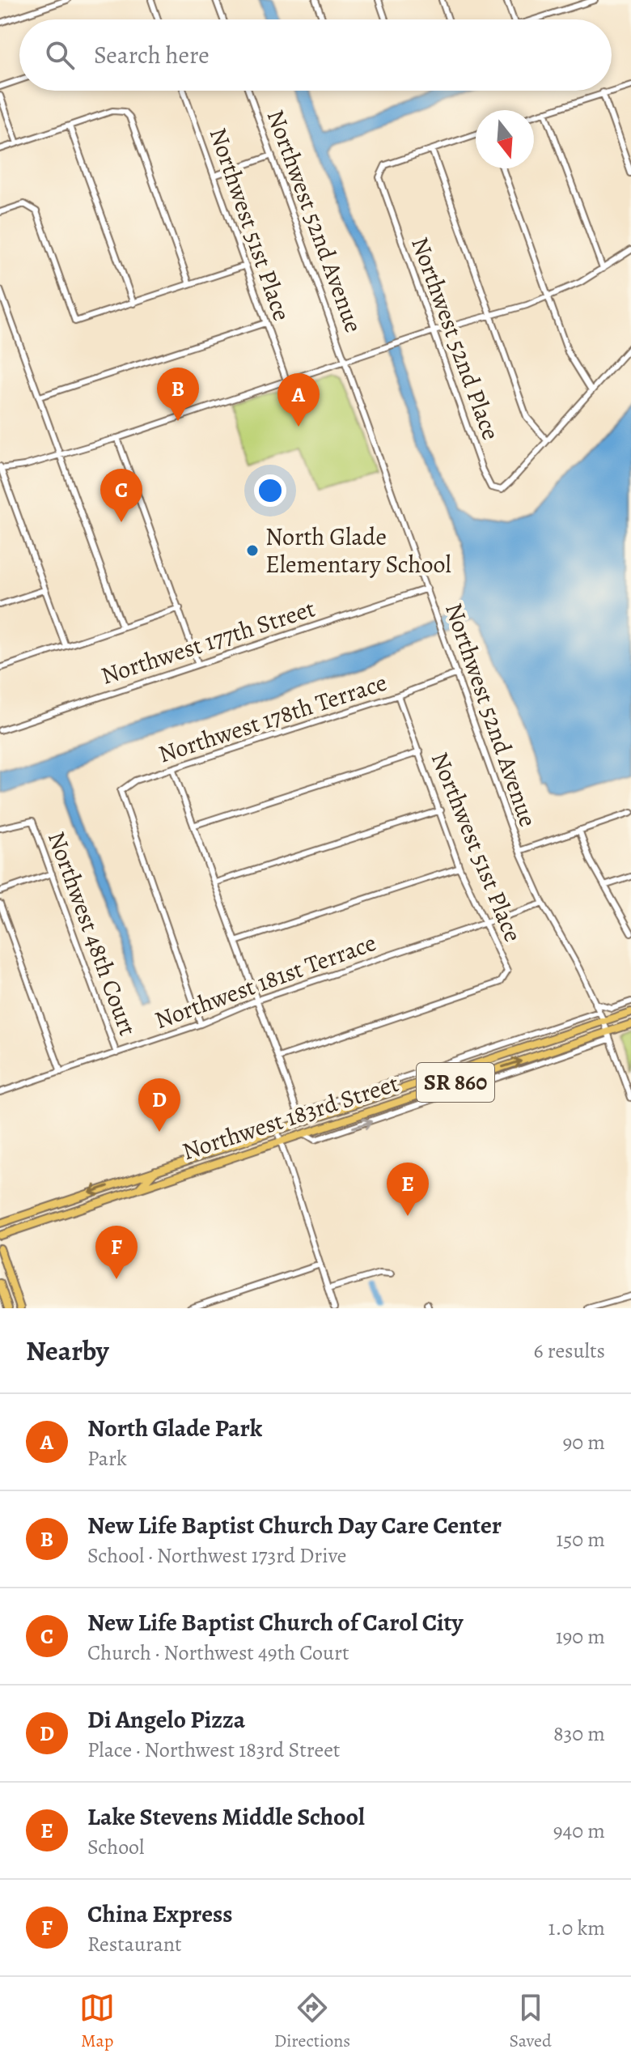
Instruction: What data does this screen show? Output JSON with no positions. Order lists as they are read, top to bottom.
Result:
{
  "streets": {
    "main road": ["SR 860", "Northwest 183rd Street"],
    "street": [
      "Northwest 52nd Avenue",
      "Northwest 51st Place",
      "Northwest 52nd Place",
      "Northwest 177th Street",
      "Northwest 178th Terrace",
      "Northwest 48th Court",
      "Northwest 181st Terrace"
    ]
  },
  "crossings": [
    ["Northwest 52nd Avenue", "Northwest 177th Street"],
    ["Northwest 52nd Avenue", "Northwest 178th Terrace"],
    ["Northwest 52nd Avenue", "Northwest 181st Terrace"],
    ["Northwest 52nd Avenue", "Northwest 183rd Street"],
    ["Northwest 51st Place", "Northwest 178th Terrace"],
    ["Northwest 51st Place", "Northwest 181st Terrace"],
    ["Northwest 178th Terrace", "Northwest 181st Terrace"],
    ["Northwest 48th Court", "Northwest 181st Terrace"]
  ],
  "places": ["North Glade Elementary School"],
  "north": "bottom",
  "page": {
    "search": "Search here",
    "pins": [
      "B",
      "A",
      "C",
      "D",
      "E",
      "F"
    ],
    "heading": ["Nearby", "6 results"],
    "list": [
      {
        "mark": "A",
        "name": "North Glade Park",
        "note": "Park",
        "value": "90 m"
      },
      {
        "mark": "B",
        "name": "New Life Baptist Church Day Care Center",
        "note": "School · Northwest 173rd Drive",
        "value": "150 m"
      },
      {
        "mark": "C",
        "name": "New Life Baptist Church of Carol City",
        "note": "Church · Northwest 49th Court",
        "value": "190 m"
      },
      {
        "mark": "D",
        "name": "Di Angelo Pizza",
        "note": "Place · Northwest 183rd Street",
        "value": "830 m"
      },
      {
        "mark": "E",
        "name": "Lake Stevens Middle School",
        "note": "School",
        "value": "940 m"
      },
      {
        "mark": "F",
        "name": "China Express",
        "note": "Restaurant",
        "value": "1.0 km"
      }
    ],
    "nav": ["Map", "Directions", "Saved"]
  }
}
